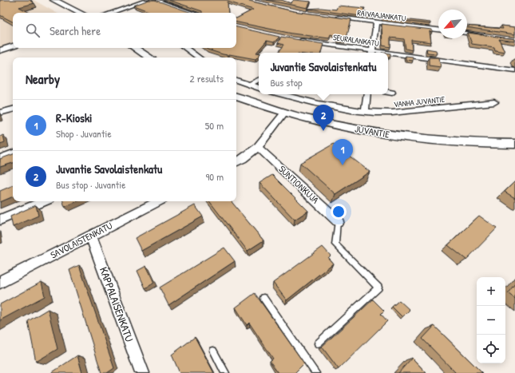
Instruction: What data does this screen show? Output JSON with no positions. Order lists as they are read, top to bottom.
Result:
{
  "streets": {
    "main road": ["JUVANTIE"],
    "street": [
      "RAIVAAJANKATU",
      "SEURALANKATU",
      "VANHA JUVANTIE",
      "SUNTIONKUJA",
      "SAVOLAISTENKATU",
      "KAPPALAISENKATU"
    ]
  },
  "crossings": [
    ["SAVOLAISTENKATU", "KAPPALAISENKATU"]
  ],
  "north": "bottom left",
  "page": {
    "search": "Search here",
    "popup": ["Juvantie Savolaistenkatu", "Bus stop"],
    "heading": ["Nearby", "2 results"],
    "list": [
      {
        "mark": "1",
        "name": "R-Kioski",
        "note": "Shop · Juvantie",
        "value": "50 m"
      },
      {
        "mark": "2",
        "name": "Juvantie Savolaistenkatu",
        "note": "Bus stop · Juvantie",
        "value": "90 m"
      }
    ],
    "pins": ["2", "1"],
    "map_buttons": ["+", "−"]
  }
}
